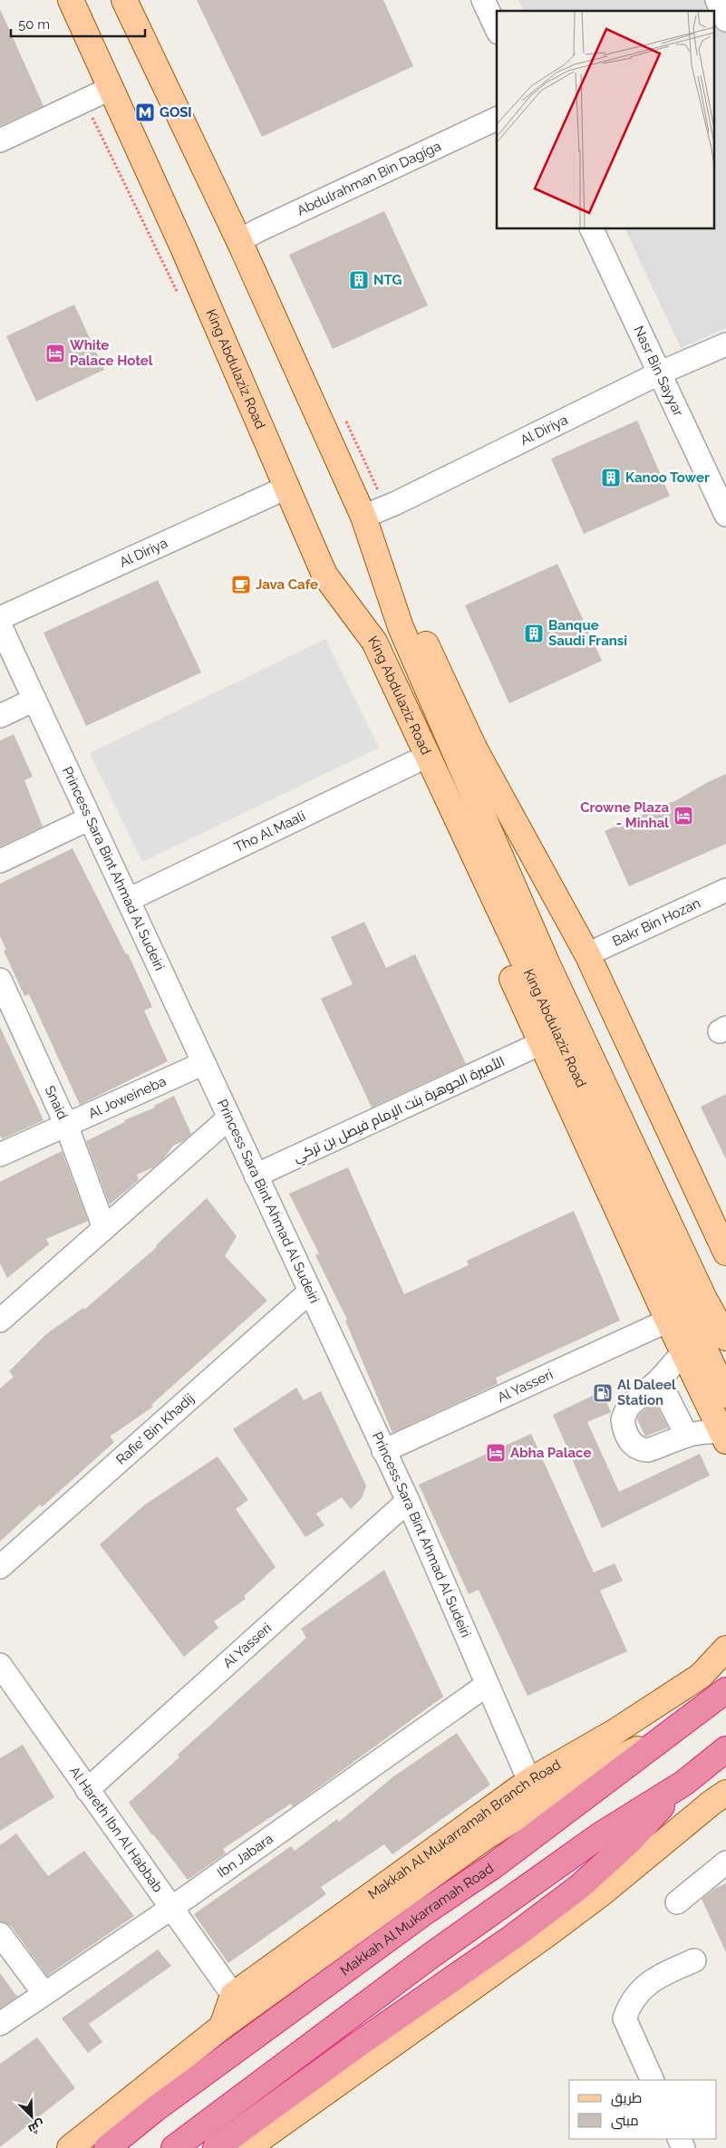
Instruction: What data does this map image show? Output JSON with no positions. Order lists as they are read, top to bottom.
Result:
{
  "streets": {
    "highway": ["Makkah Al Mukarramah Road"],
    "main road": ["King Abdulaziz Road", "Makkah Al Mukarramah Branch Road"],
    "street": [
      "Abdulrahman Bin Dagiga",
      "Nasr Bin Sayyar",
      "Al Diriya",
      "Tho Al Maali",
      "Princess Sara Bint Ahmad Al Sudeiri",
      "Bakr Bin Hozan",
      "Al Joweineba",
      "Snaid",
      "الأميرة الجوهرة بنت الإمام فيصل بن تركي",
      "Al Yasseri",
      "Rafie' Bin Khadij",
      "Al Hareth Ibn Al Habbab",
      "Ibn Jabara"
    ]
  },
  "crossings": [
    ["Abdulrahman Bin Dagiga", "King Abdulaziz Road"],
    ["King Abdulaziz Road", "Al Diriya"],
    ["Nasr Bin Sayyar", "Al Diriya"],
    ["Tho Al Maali", "Princess Sara Bint Ahmad Al Sudeiri"],
    ["Princess Sara Bint Ahmad Al Sudeiri", "Al Joweineba"],
    ["Princess Sara Bint Ahmad Al Sudeiri", "الأميرة الجوهرة بنت الإمام فيصل بن تركي"],
    ["Princess Sara Bint Ahmad Al Sudeiri", "Al Yasseri"],
    ["Princess Sara Bint Ahmad Al Sudeiri", "Rafie' Bin Khadij"],
    ["Princess Sara Bint Ahmad Al Sudeiri", "Makkah Al Mukarramah Branch Road"],
    ["Princess Sara Bint Ahmad Al Sudeiri", "Ibn Jabara"],
    ["Al Joweineba", "Snaid"],
    ["Al Yasseri", "Al Hareth Ibn Al Habbab"],
    ["Makkah Al Mukarramah Branch Road", "Al Hareth Ibn Al Habbab"],
    ["Al Hareth Ibn Al Habbab", "Ibn Jabara"]
  ],
  "places": {
    "metro station": ["GOSI"],
    "building": ["NTG", "Kanoo Tower", "Banque Saudi Fransi"],
    "hotel": ["White Palace Hotel", "Crowne Plaza - Minhal", "Abha Palace"],
    "cafe": ["Java Cafe"],
    "fuel station": ["Al Daleel Station"]
  },
  "legend": ["طريق", "مبنى"],
  "scale_bar": "50 m",
  "north": "bottom right"
}
